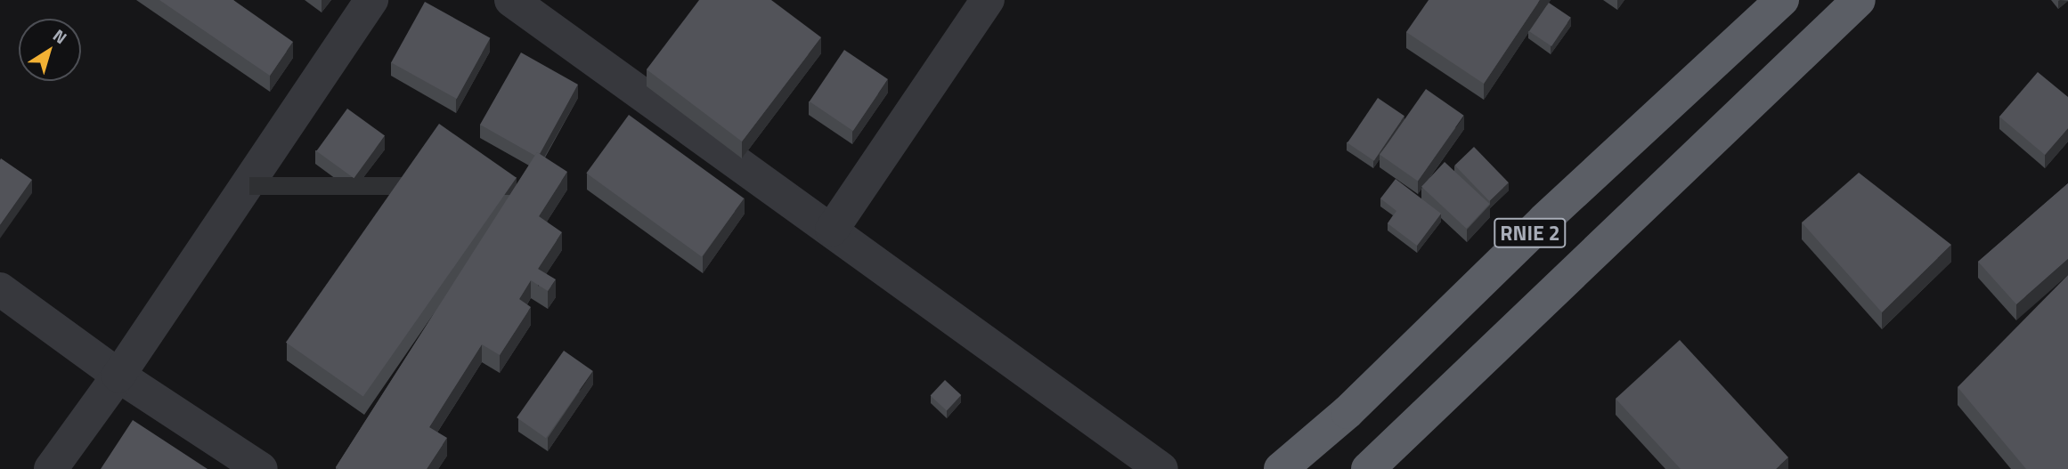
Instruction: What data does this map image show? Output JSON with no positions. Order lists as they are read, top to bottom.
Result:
{
  "streets": {
    "highway": ["RNIE 2"]
  },
  "north": "top right"
}
